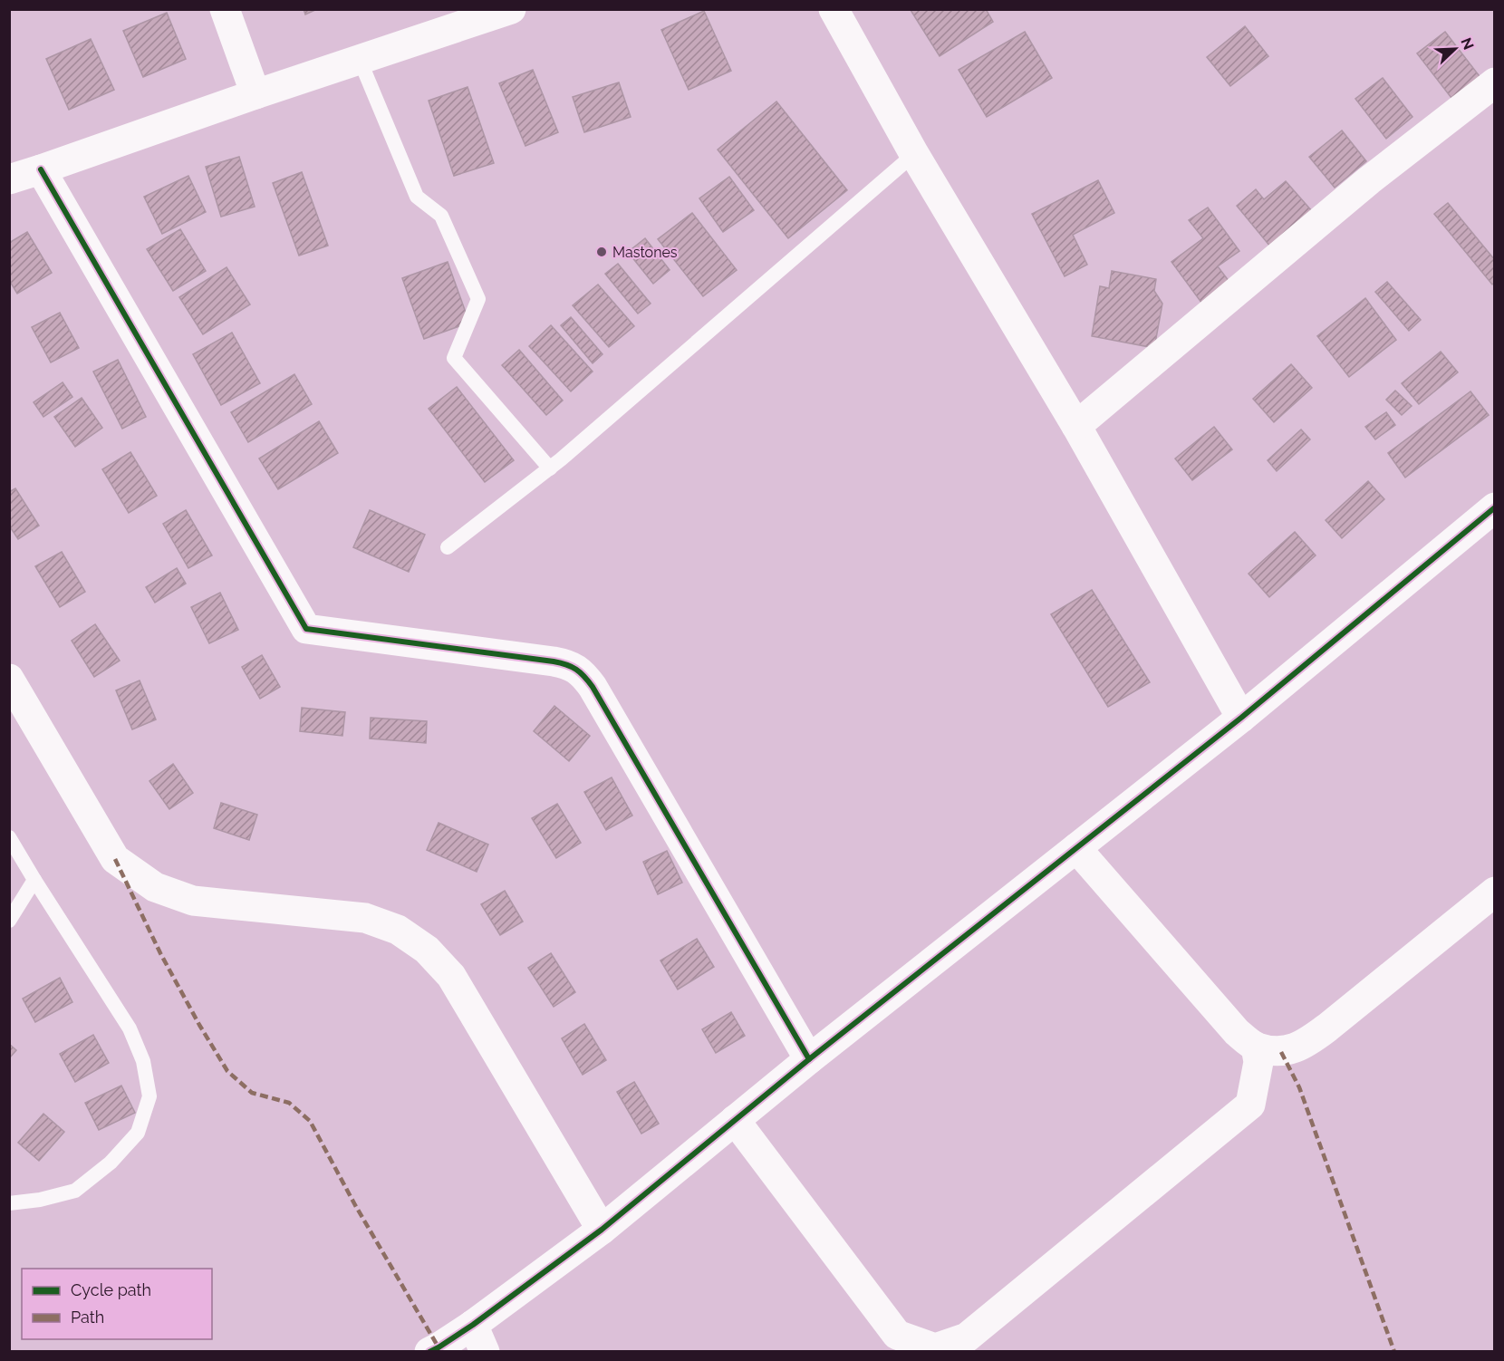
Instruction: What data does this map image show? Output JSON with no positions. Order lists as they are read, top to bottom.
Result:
{
  "places": ["Mastones"],
  "legend": ["Cycle path", "Path"],
  "north": "top right"
}
